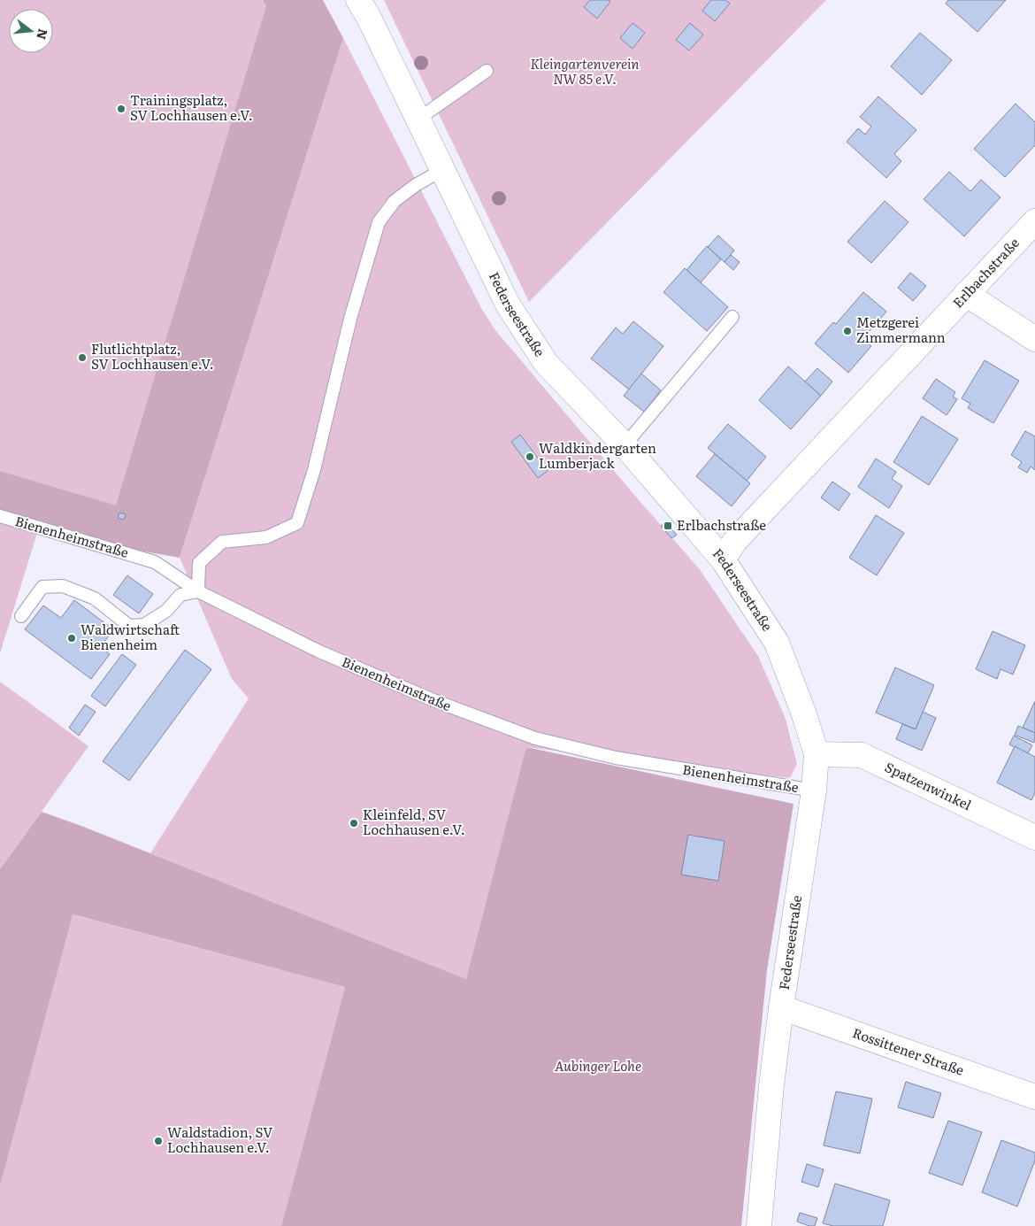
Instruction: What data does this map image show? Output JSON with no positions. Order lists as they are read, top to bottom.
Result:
{
  "streets": {
    "street": [
      "Erlbachstraße",
      "Federseestraße",
      "Spatzenwinkel",
      "Rossittener Straße"
    ],
    "lane": ["Bienenheimstraße"]
  },
  "crossings": [
    ["Erlbachstraße", "Federseestraße"],
    ["Federseestraße", "Bienenheimstraße"],
    ["Federseestraße", "Spatzenwinkel"],
    ["Federseestraße", "Rossittener Straße"]
  ],
  "parks": ["Kleingartenverein NW 85 e.V.", "Aubinger Lohe"],
  "places": {
    "other": [
      "Trainingsplatz, SV Lochhausen e.V.",
      "Metzgerei Zimmermann",
      "Flutlichtplatz, SV Lochhausen e.V.",
      "Waldkindergarten Lumberjack",
      "Waldwirtschaft Bienenheim",
      "Kleinfeld, SV Lochhausen e.V.",
      "Waldstadion, SV Lochhausen e.V."
    ],
    "transit": ["Erlbachstraße"]
  },
  "north": "right"
}
